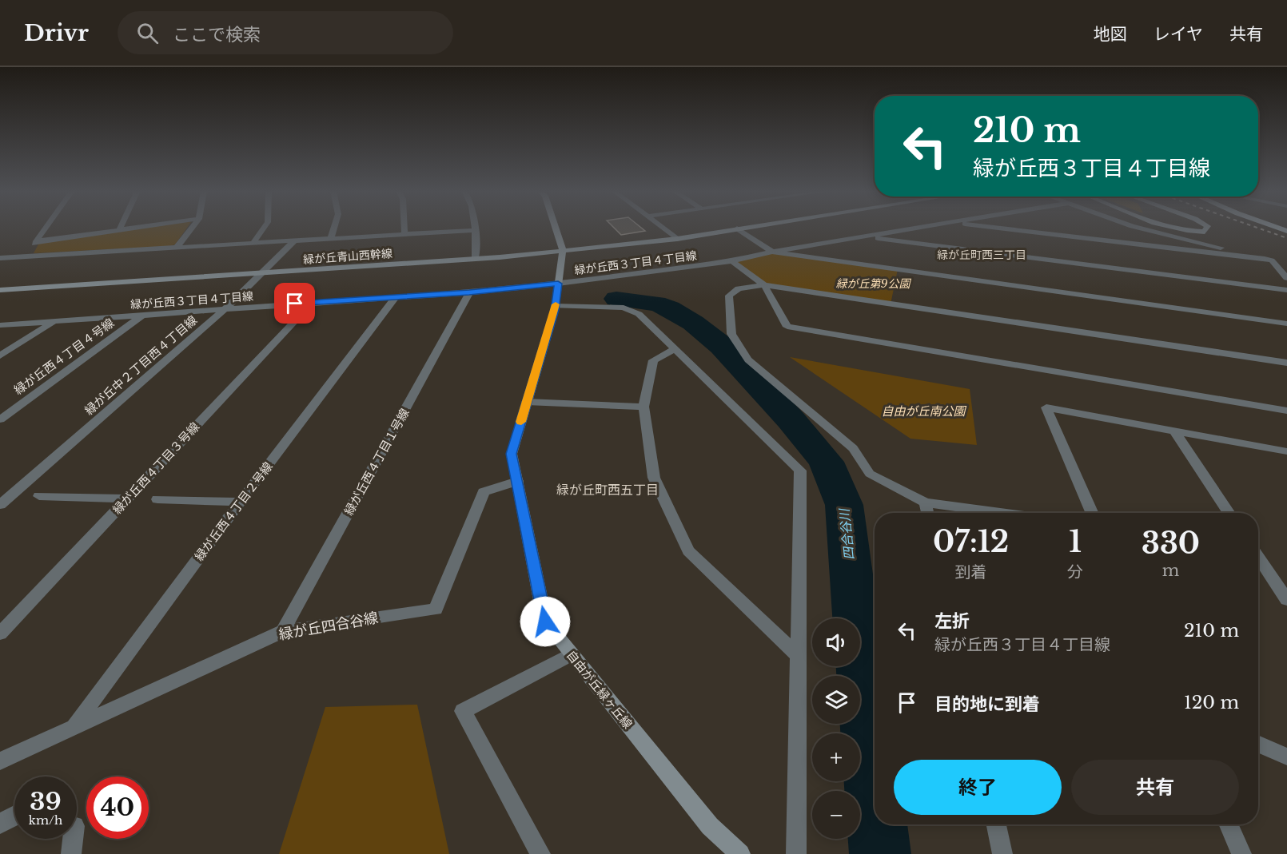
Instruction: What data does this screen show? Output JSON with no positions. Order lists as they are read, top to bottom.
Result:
{
  "streets": {
    "street": [
      "緑が丘青山西幹線",
      "緑が丘西３丁目４丁目線",
      "緑が丘西４丁目４号線",
      "緑が丘中２丁目西４丁目線",
      "緑が丘西４丁目１号線",
      "緑が丘西４丁目３号線",
      "緑が丘西４丁目２号線",
      "緑が丘四合谷線",
      "自由が丘緑ヶ丘線"
    ]
  },
  "crossings": [
    ["緑が丘青山西幹線", "緑が丘中２丁目西４丁目線"],
    ["緑が丘青山西幹線", "自由が丘緑ヶ丘線"],
    ["緑が丘西３丁目４丁目線", "緑が丘西４丁目４号線"],
    ["緑が丘西３丁目４丁目線", "緑が丘中２丁目西４丁目線"],
    ["緑が丘西３丁目４丁目線", "緑が丘西４丁目１号線"],
    ["緑が丘西３丁目４丁目線", "緑が丘西４丁目３号線"],
    ["緑が丘西３丁目４丁目線", "緑が丘西４丁目２号線"],
    ["緑が丘西３丁目４丁目線", "自由が丘緑ヶ丘線"],
    ["緑が丘西４丁目１号線", "緑が丘四合谷線"],
    ["緑が丘西４丁目２号線", "緑が丘四合谷線"],
    ["緑が丘四合谷線", "自由が丘緑ヶ丘線"]
  ],
  "districts": ["緑が丘町西三丁目", "緑が丘町西五丁目"],
  "water": ["四合谷川"],
  "parks": ["緑が丘第9公園", "自由が丘南公園"],
  "page": {
    "header": "Drivr",
    "search": "ここで検索",
    "nav": ["地図", "レイヤ", "共有"],
    "turn": ["210 m", "緑が丘西３丁目４丁目線"],
    "eta": [
      "07:12",
      "到着",
      "1",
      "分",
      "330",
      "m"
    ],
    "list": [
      {
        "name": "左折",
        "note": "緑が丘西３丁目４丁目線",
        "value": "210 m"
      },
      {
        "name": "目的地に到着",
        "value": "120 m"
      }
    ],
    "map_buttons": ["+", "−"],
    "buttons": ["終了", "共有"],
    "speed": "39 km/h",
    "limit": "40"
  }
}
